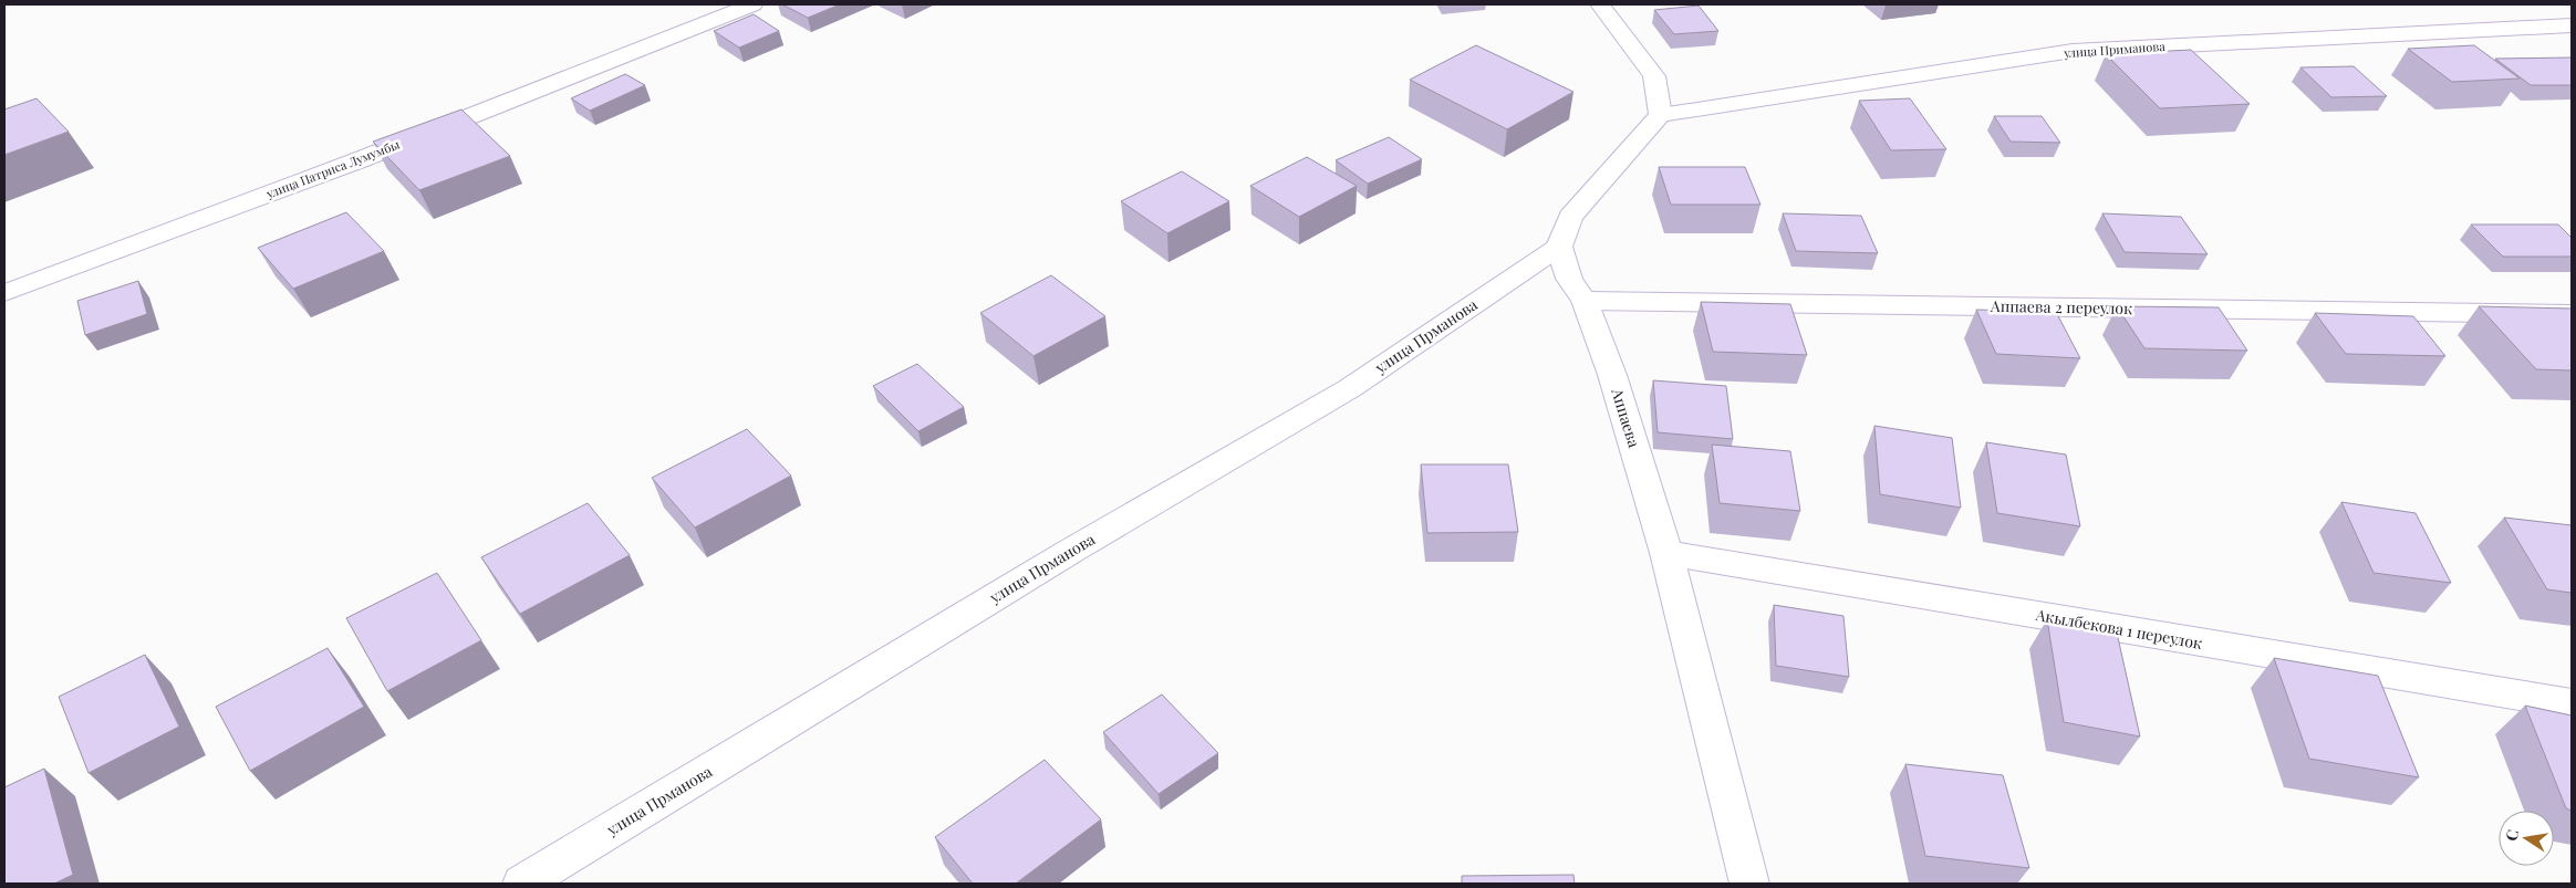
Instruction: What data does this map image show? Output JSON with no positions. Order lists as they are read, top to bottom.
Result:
{
  "streets": {
    "street": [
      "улица Приманова",
      "улица Патриса Лумумбы",
      "Аппаева 2 переулок",
      "улица Прманова",
      "Аппаева",
      "Акылбекова 1 переулок"
    ]
  },
  "crossings": [
    ["Аппаева 2 переулок", "Аппаева"],
    ["улица Прманова", "Аппаева"],
    ["Аппаева", "Акылбекова 1 переулок"]
  ],
  "north": "left"
}
